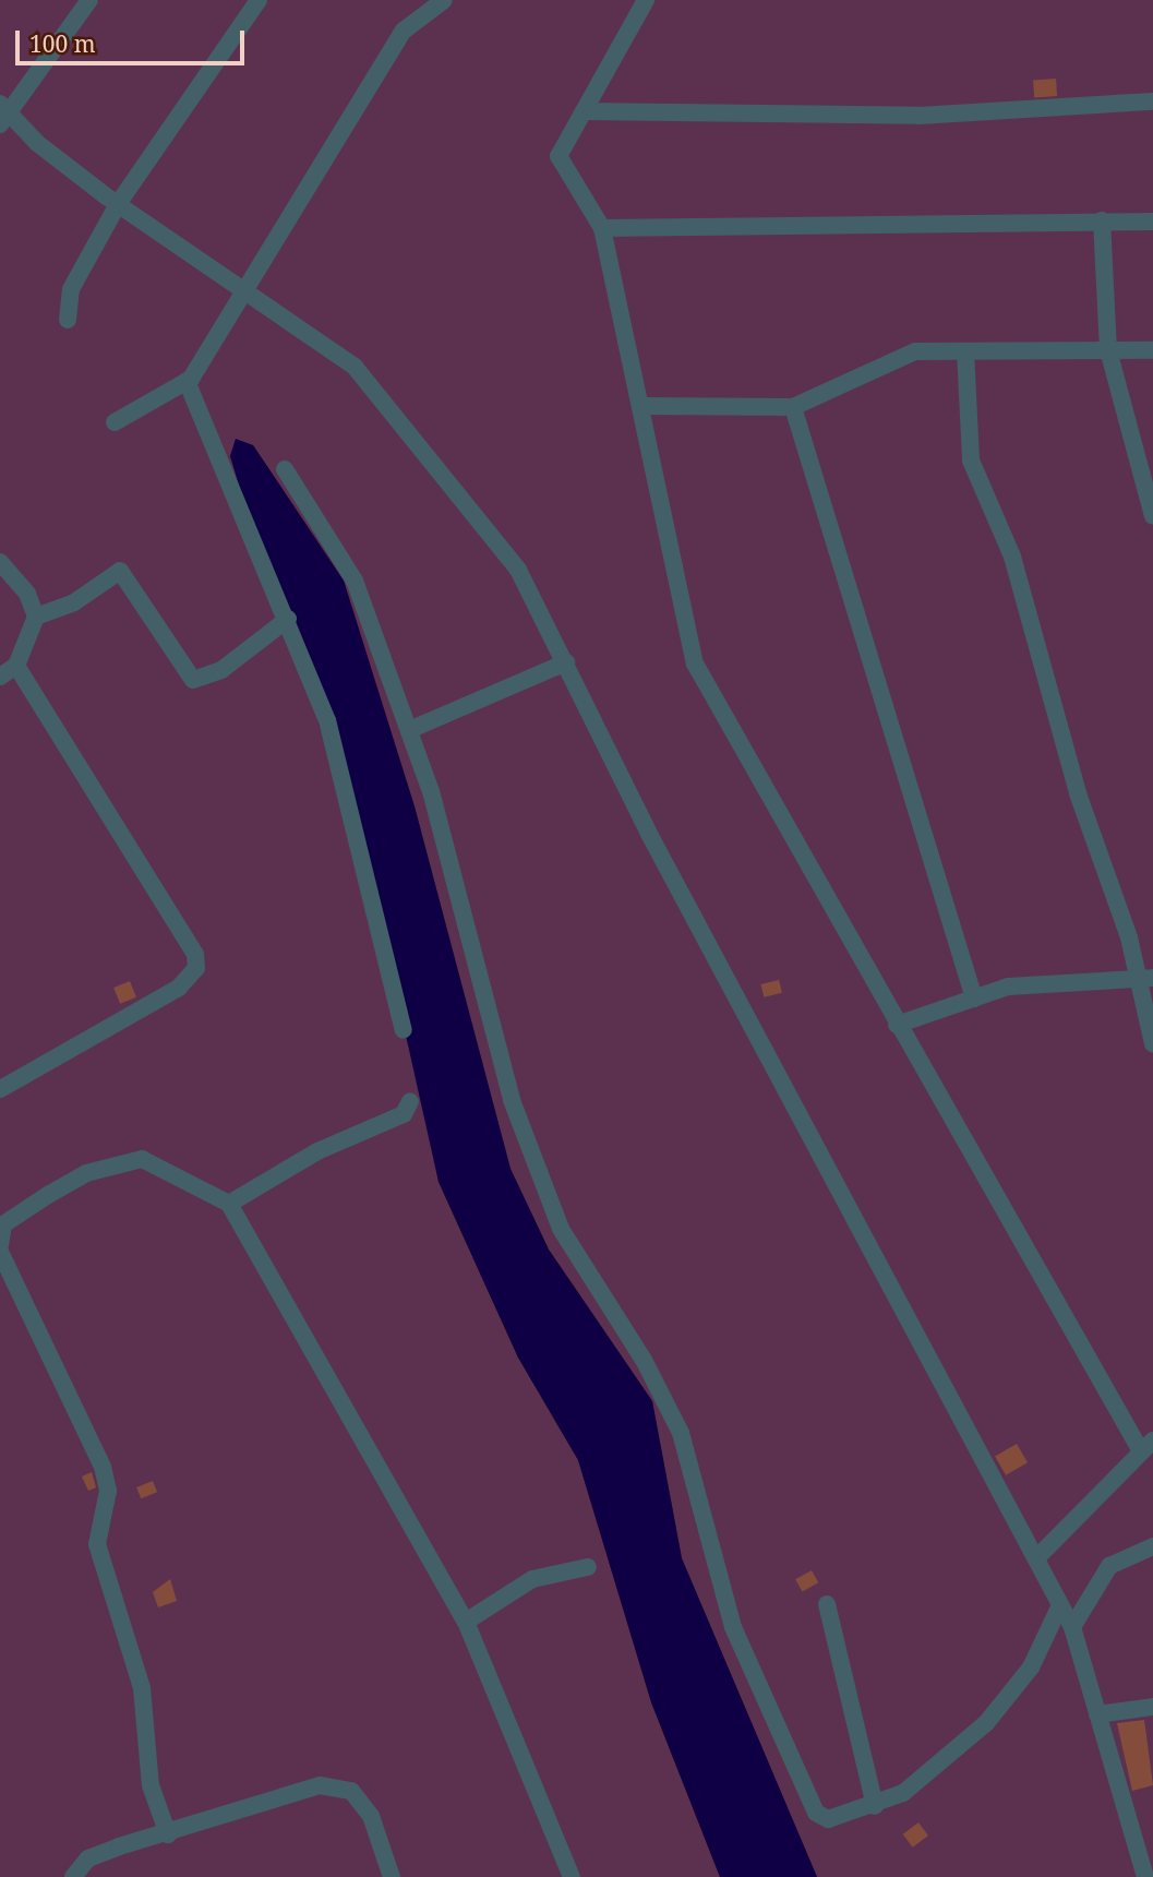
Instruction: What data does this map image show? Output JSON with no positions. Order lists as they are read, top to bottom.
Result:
{
  "scale_bar": "100 m"
}
